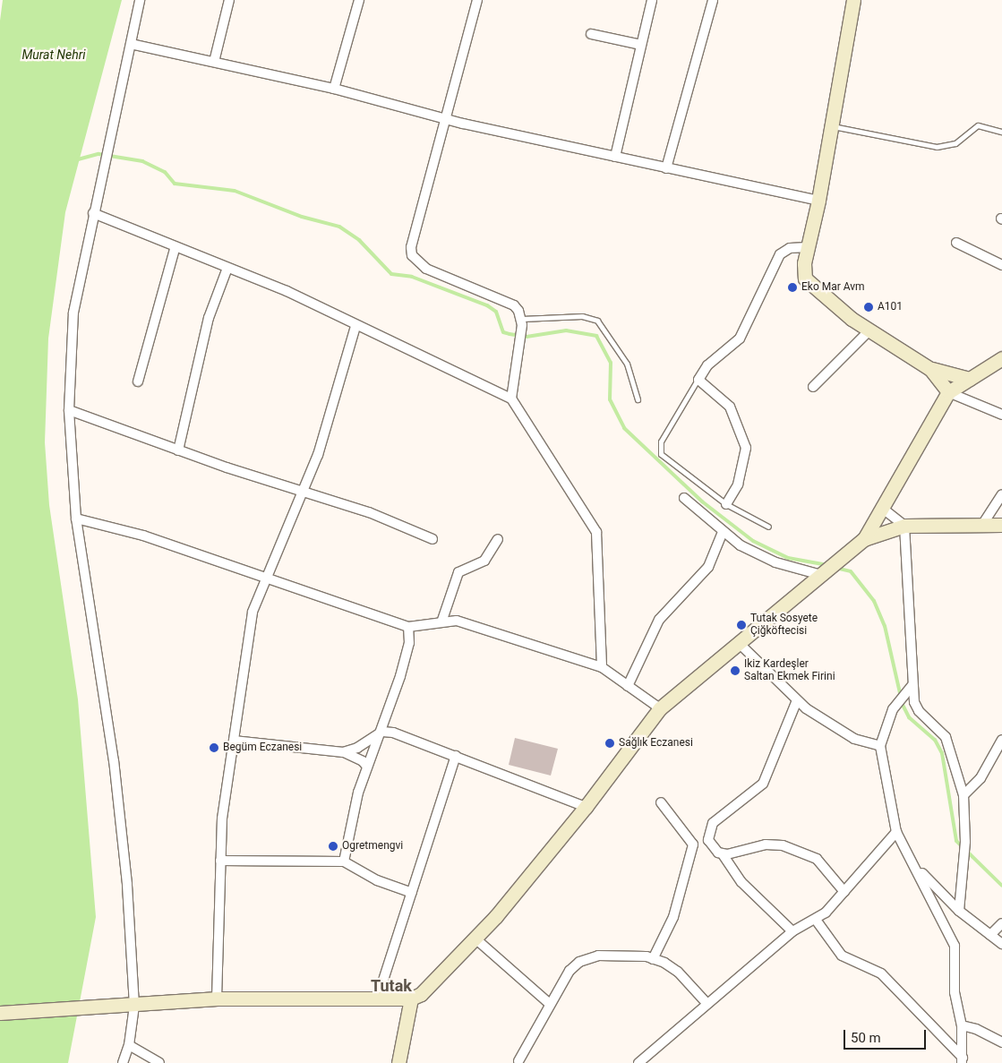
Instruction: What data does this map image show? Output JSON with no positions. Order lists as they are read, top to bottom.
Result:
{
  "districts": ["Tutak"],
  "water": ["Murat Nehri"],
  "places": [
    "Eko Mar Avm",
    "A101",
    "Tutak Sosyete Çiğköftecisi",
    "Ikiz Kardeşler Saltan Ekmek Firini",
    "Sağlık Eczanesi",
    "Begüm Eczanesi",
    "Ogretmengvi"
  ],
  "scale_bar": "50 m"
}
